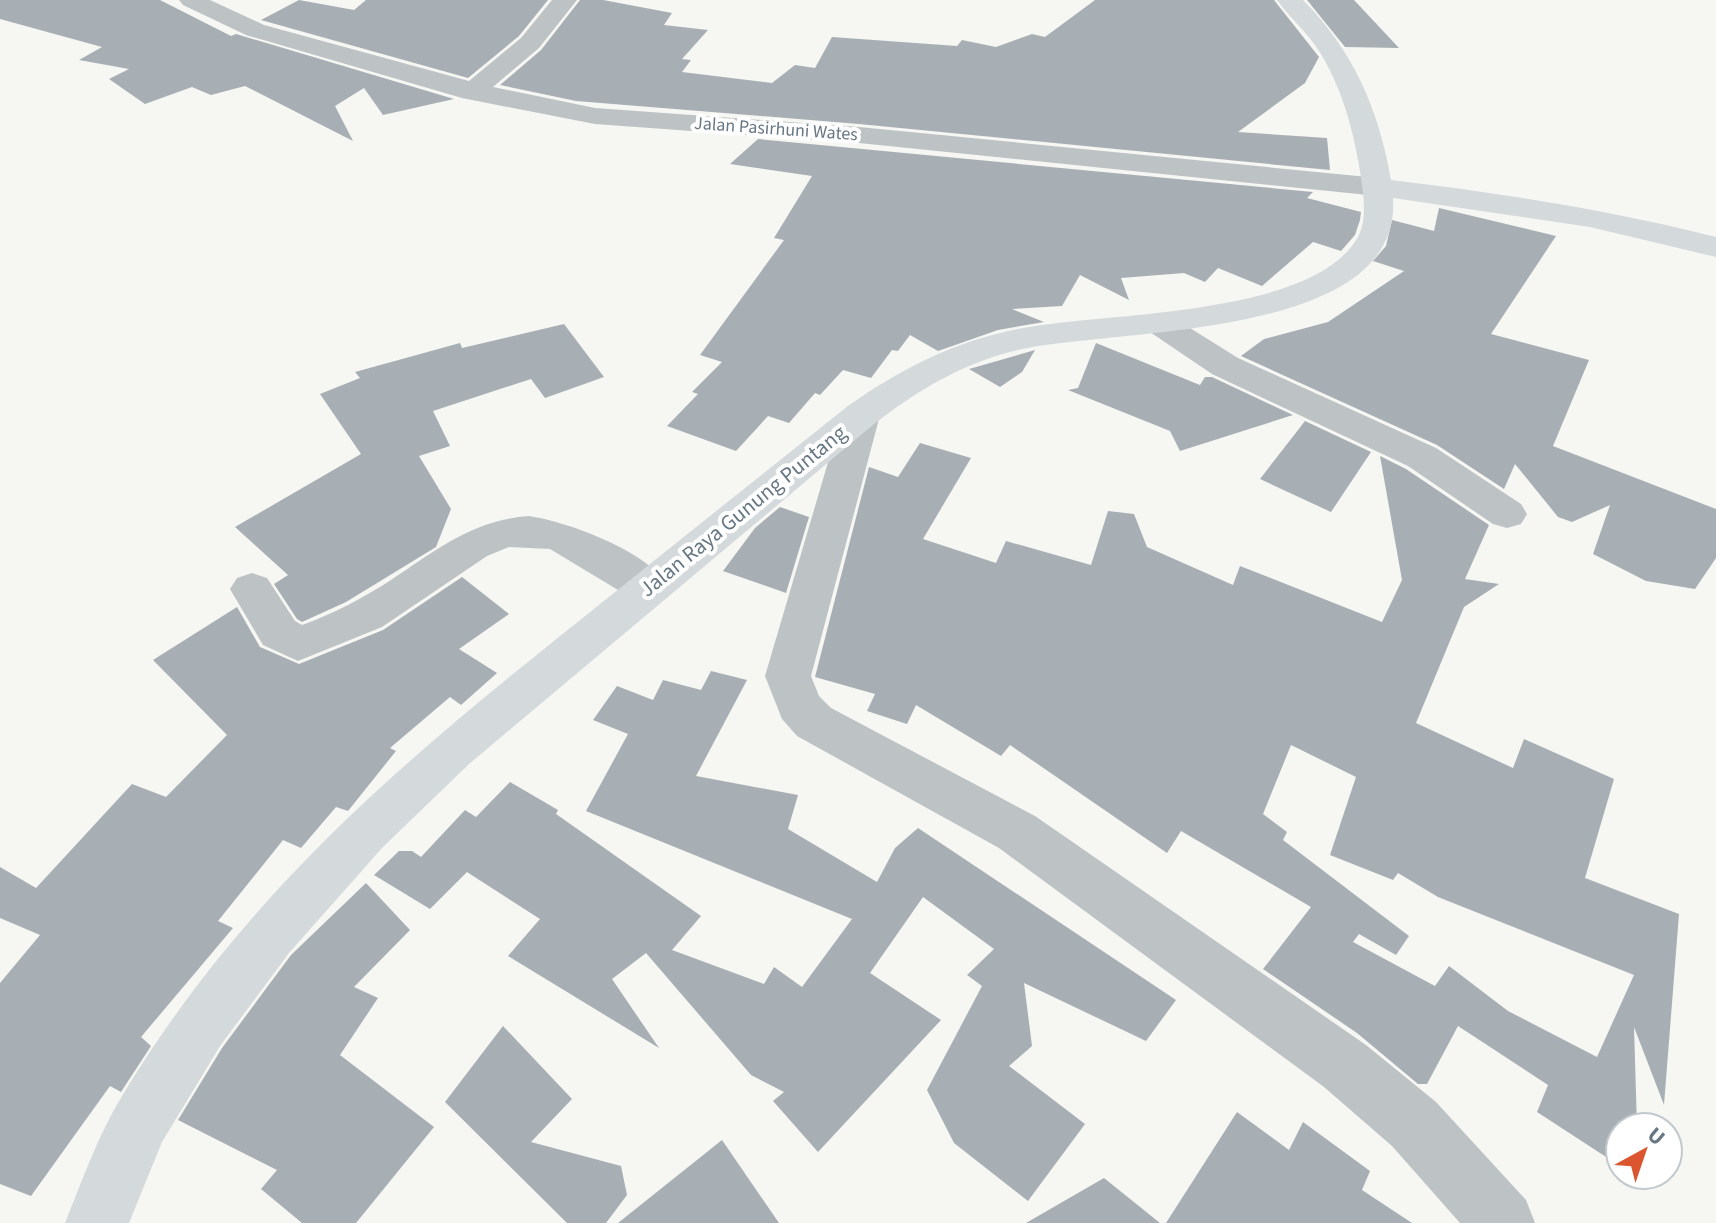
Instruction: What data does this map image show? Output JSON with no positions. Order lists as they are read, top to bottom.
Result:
{
  "streets": {
    "street": ["Jalan Pasirhuni Wates", "Jalan Raya Gunung Puntang"]
  },
  "crossings": [
    ["Jalan Pasirhuni Wates", "Jalan Raya Gunung Puntang"]
  ],
  "north": "top right"
}
